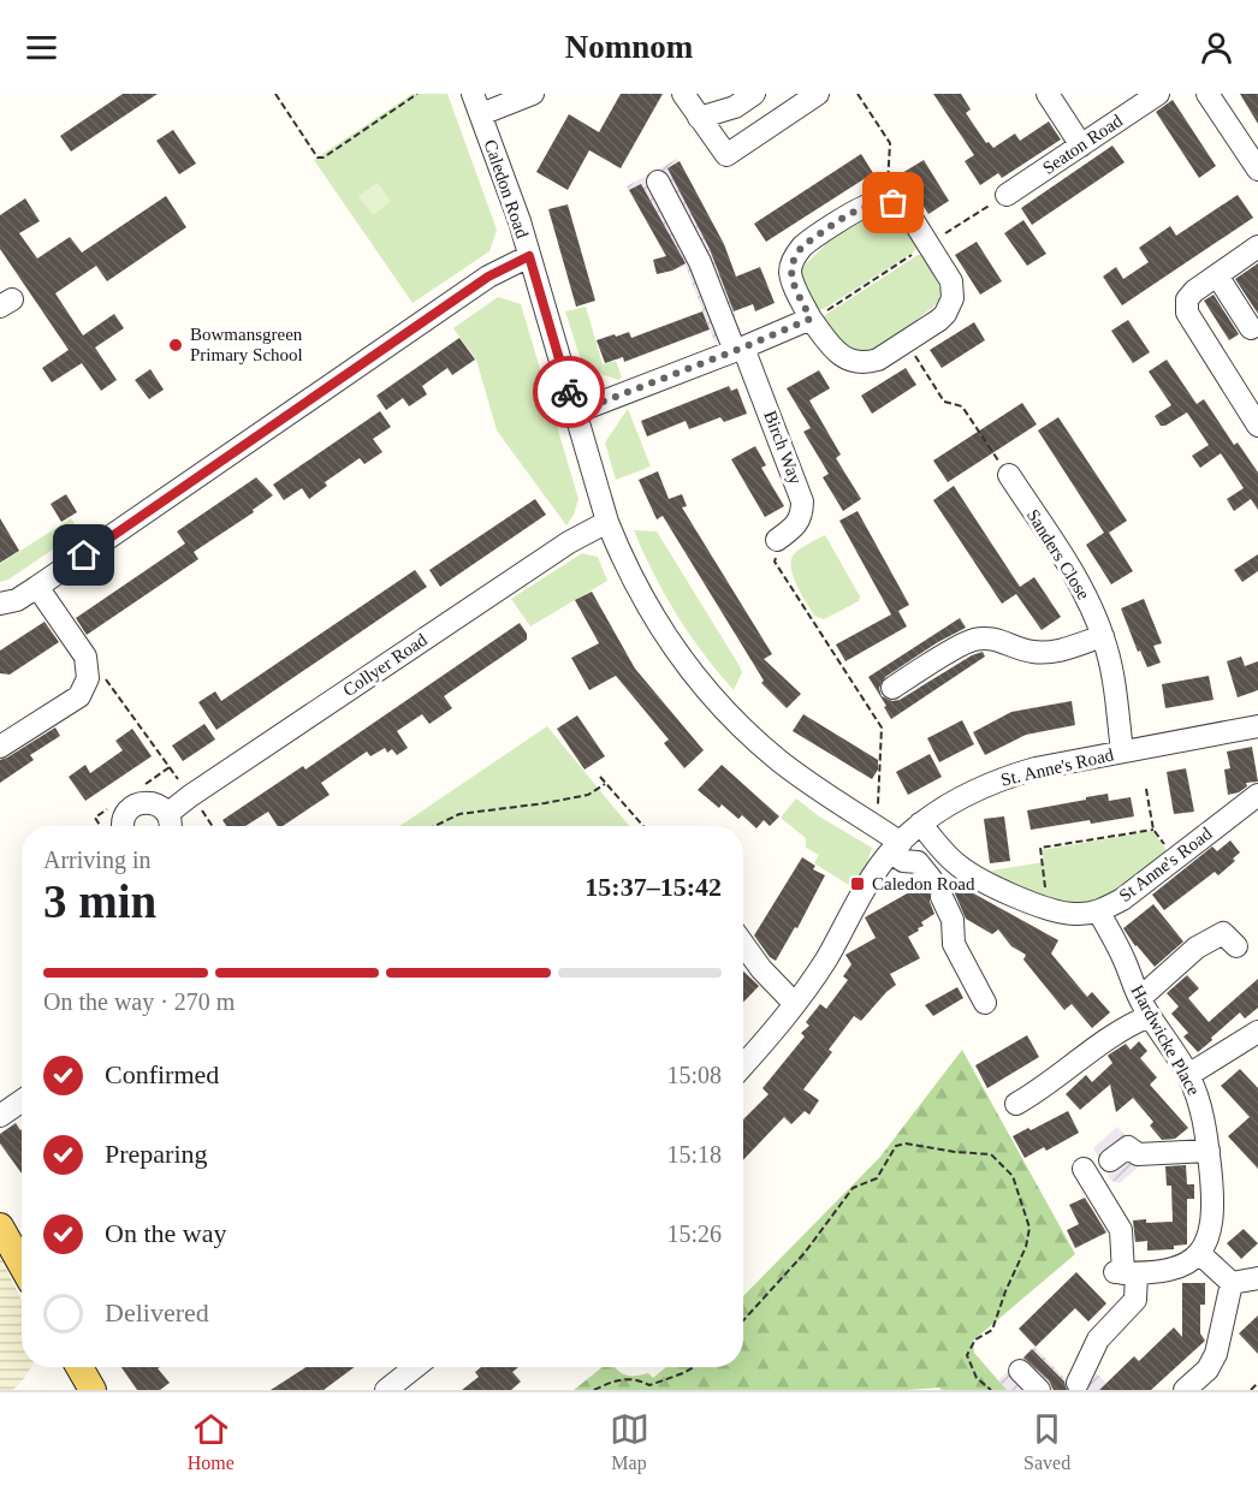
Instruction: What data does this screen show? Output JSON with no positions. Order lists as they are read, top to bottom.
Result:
{
  "streets": {
    "street": [
      "Seaton Road",
      "Caledon Road",
      "Birch Way",
      "Sanders Close",
      "Collyer Road",
      "St. Anne's Road",
      "St Anne's Road",
      "Hardwicke Place"
    ]
  },
  "crossings": [
    ["Caledon Road", "Collyer Road"],
    ["Caledon Road", "St. Anne's Road"],
    ["Sanders Close", "St. Anne's Road"],
    ["St. Anne's Road", "St Anne's Road"],
    ["St Anne's Road", "Hardwicke Place"]
  ],
  "places": {
    "other": ["Bowmansgreen Primary School"],
    "transit": ["Caledon Road"]
  },
  "page": {
    "header": "Nomnom",
    "heading": ["3 min", "Arriving in", "15:37–15:42"],
    "bar": "On the way · 270 m",
    "list": [
      ["Confirmed", "15:08"],
      ["Preparing", "15:18"],
      ["On the way", "15:26"],
      "Delivered"
    ],
    "tabs": ["Home", "Map", "Saved"]
  }
}
